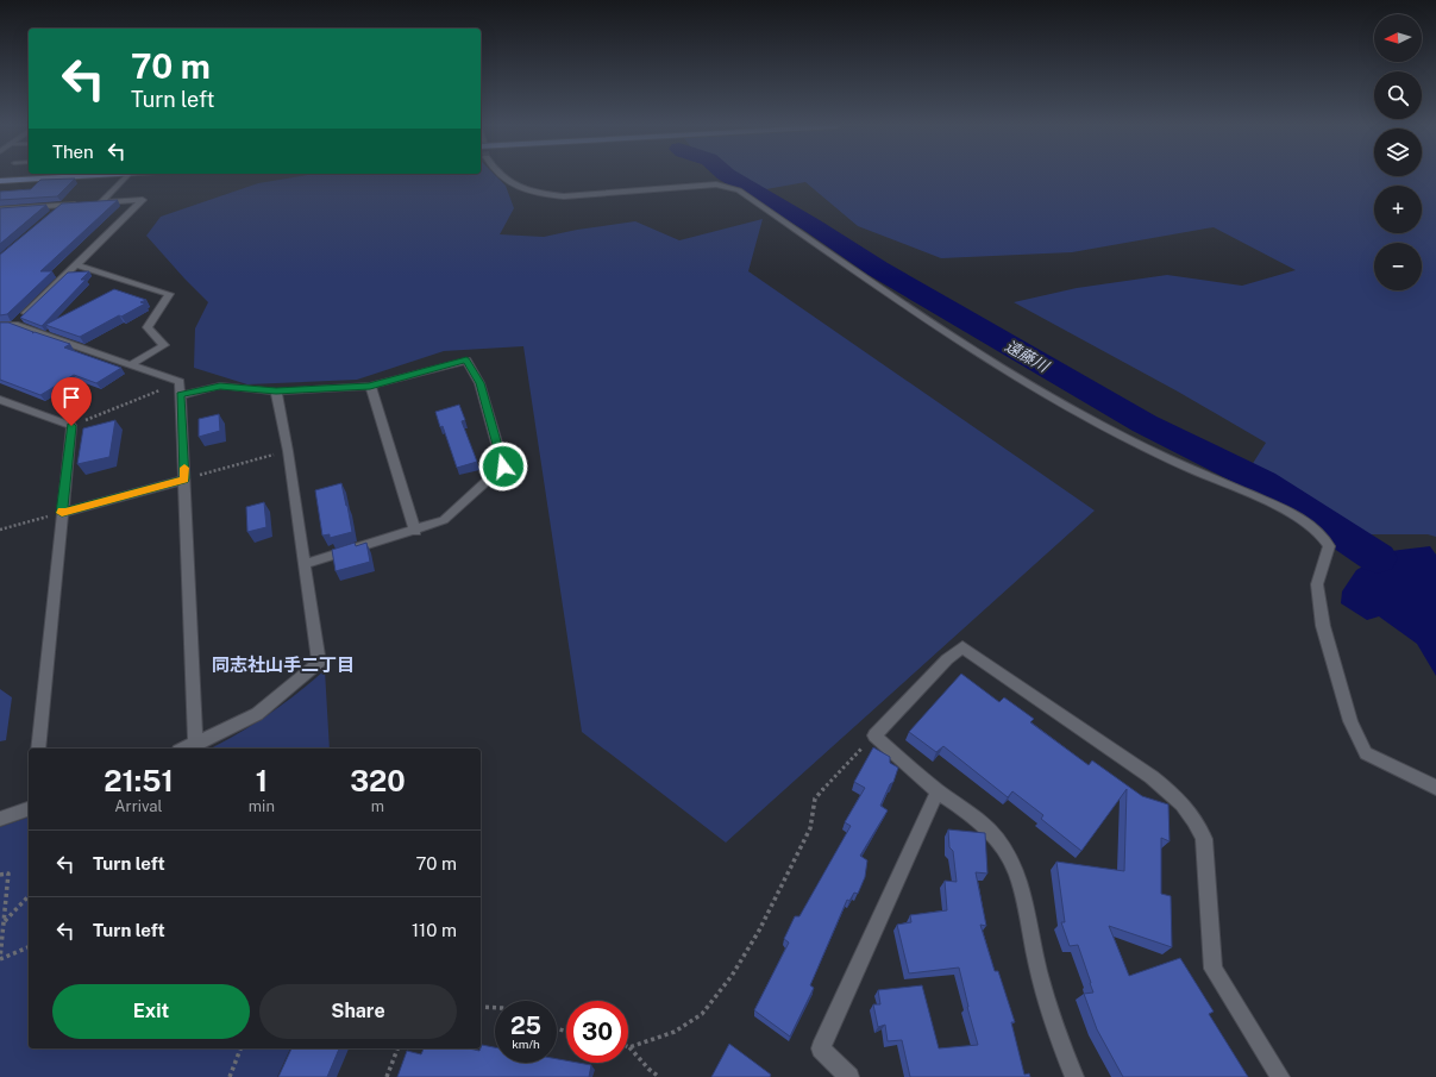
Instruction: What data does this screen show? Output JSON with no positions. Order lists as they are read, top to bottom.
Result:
{
  "districts": ["同志社山手二丁目"],
  "water": ["遠藤川"],
  "north": "left",
  "page": {
    "map_buttons": ["+", "−"],
    "turn": ["70 m", "Turn left"],
    "then": "Then",
    "eta": [
      "21:51",
      "Arrival",
      "1",
      "min",
      "320",
      "m"
    ],
    "list": [
      {
        "name": "Turn left",
        "value": "70 m"
      },
      {
        "name": "Turn left",
        "value": "110 m"
      }
    ],
    "buttons": ["Exit", "Share"],
    "speed": "25 km/h",
    "limit": "30"
  }
}
